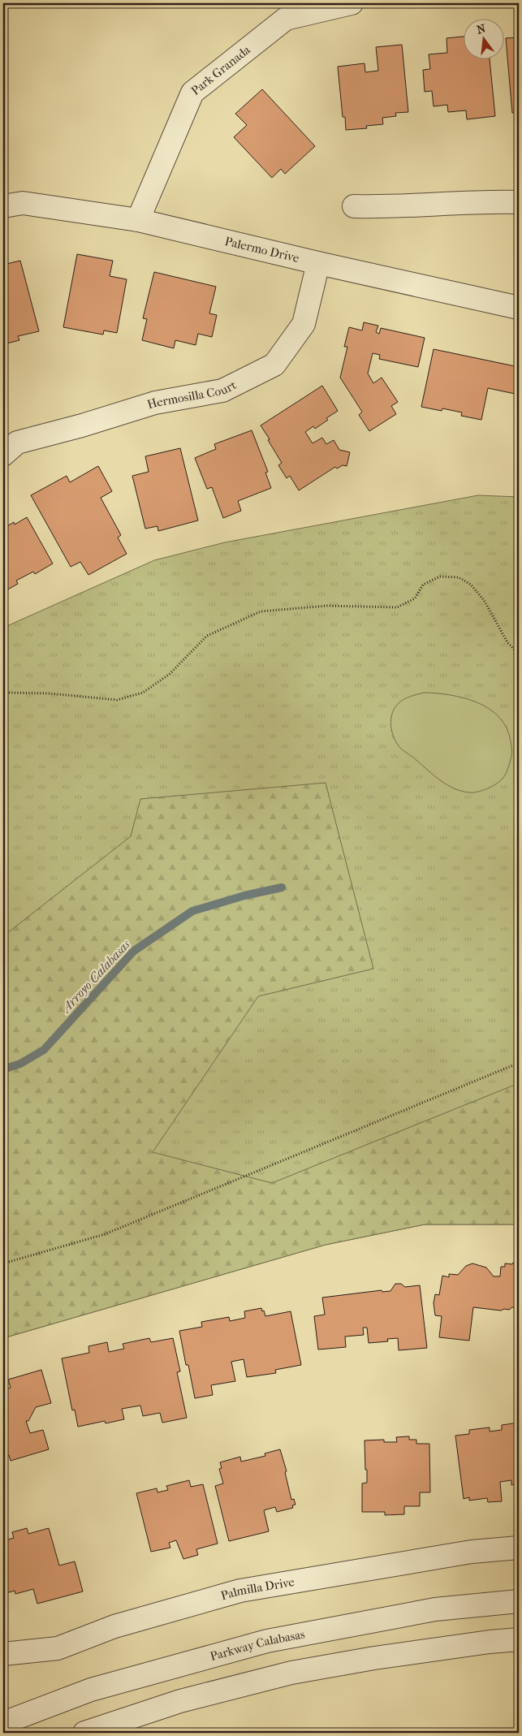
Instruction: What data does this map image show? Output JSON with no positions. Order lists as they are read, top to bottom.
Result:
{
  "streets": {
    "street": [
      "Park Granada",
      "Palermo Drive",
      "Hermosilla Court",
      "Palmilla Drive",
      "Parkway Calabasas"
    ]
  },
  "crossings": [
    ["Park Granada", "Palermo Drive"],
    ["Palermo Drive", "Hermosilla Court"]
  ],
  "water": ["Arroyo Calabasas"],
  "north": "top"
}
